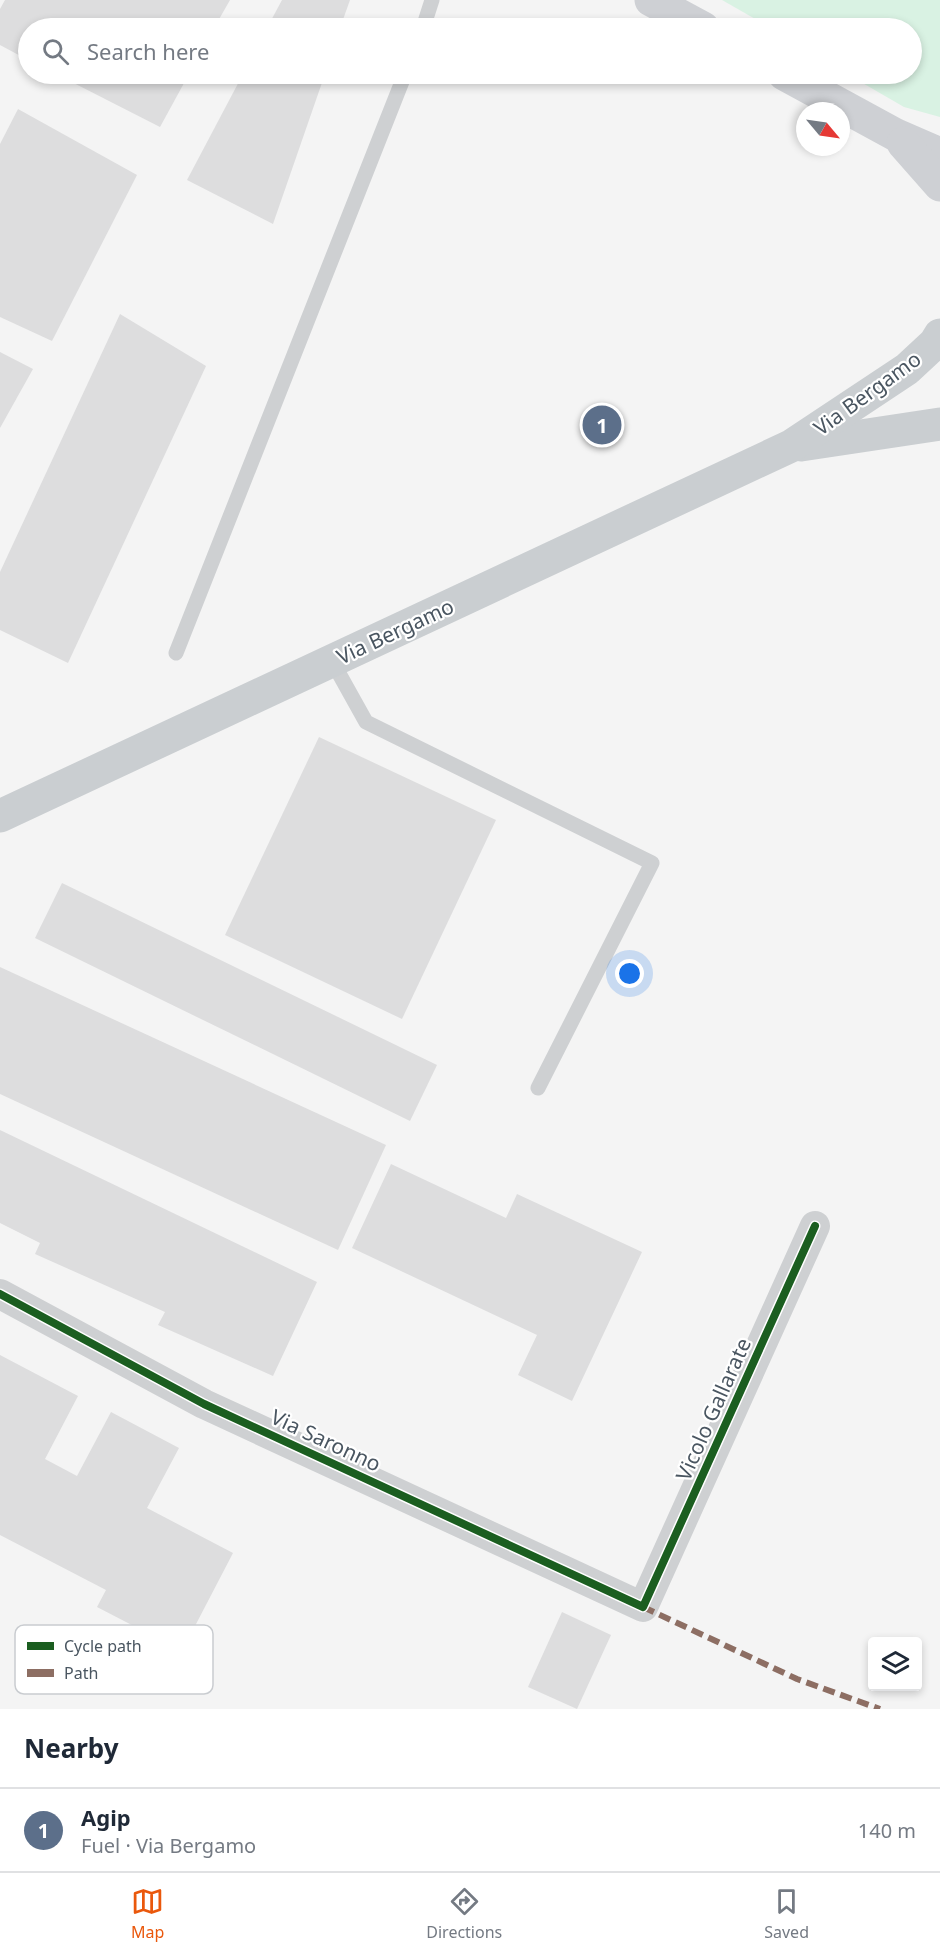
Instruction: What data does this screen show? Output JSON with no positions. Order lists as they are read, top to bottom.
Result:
{
  "streets": {
    "main road": ["Via Bergamo"],
    "street": ["Vicolo Gallarate", "Via Saronno"]
  },
  "crossings": [
    ["Vicolo Gallarate", "Via Saronno"]
  ],
  "legend": ["Cycle path", "Path"],
  "north": "bottom right",
  "page": {
    "search": "Search here",
    "pins": "1",
    "heading": "Nearby",
    "list": [
      {
        "mark": "1",
        "name": "Agip",
        "note": "Fuel · Via Bergamo",
        "value": "140 m"
      }
    ],
    "nav": ["Map", "Directions", "Saved"]
  }
}
